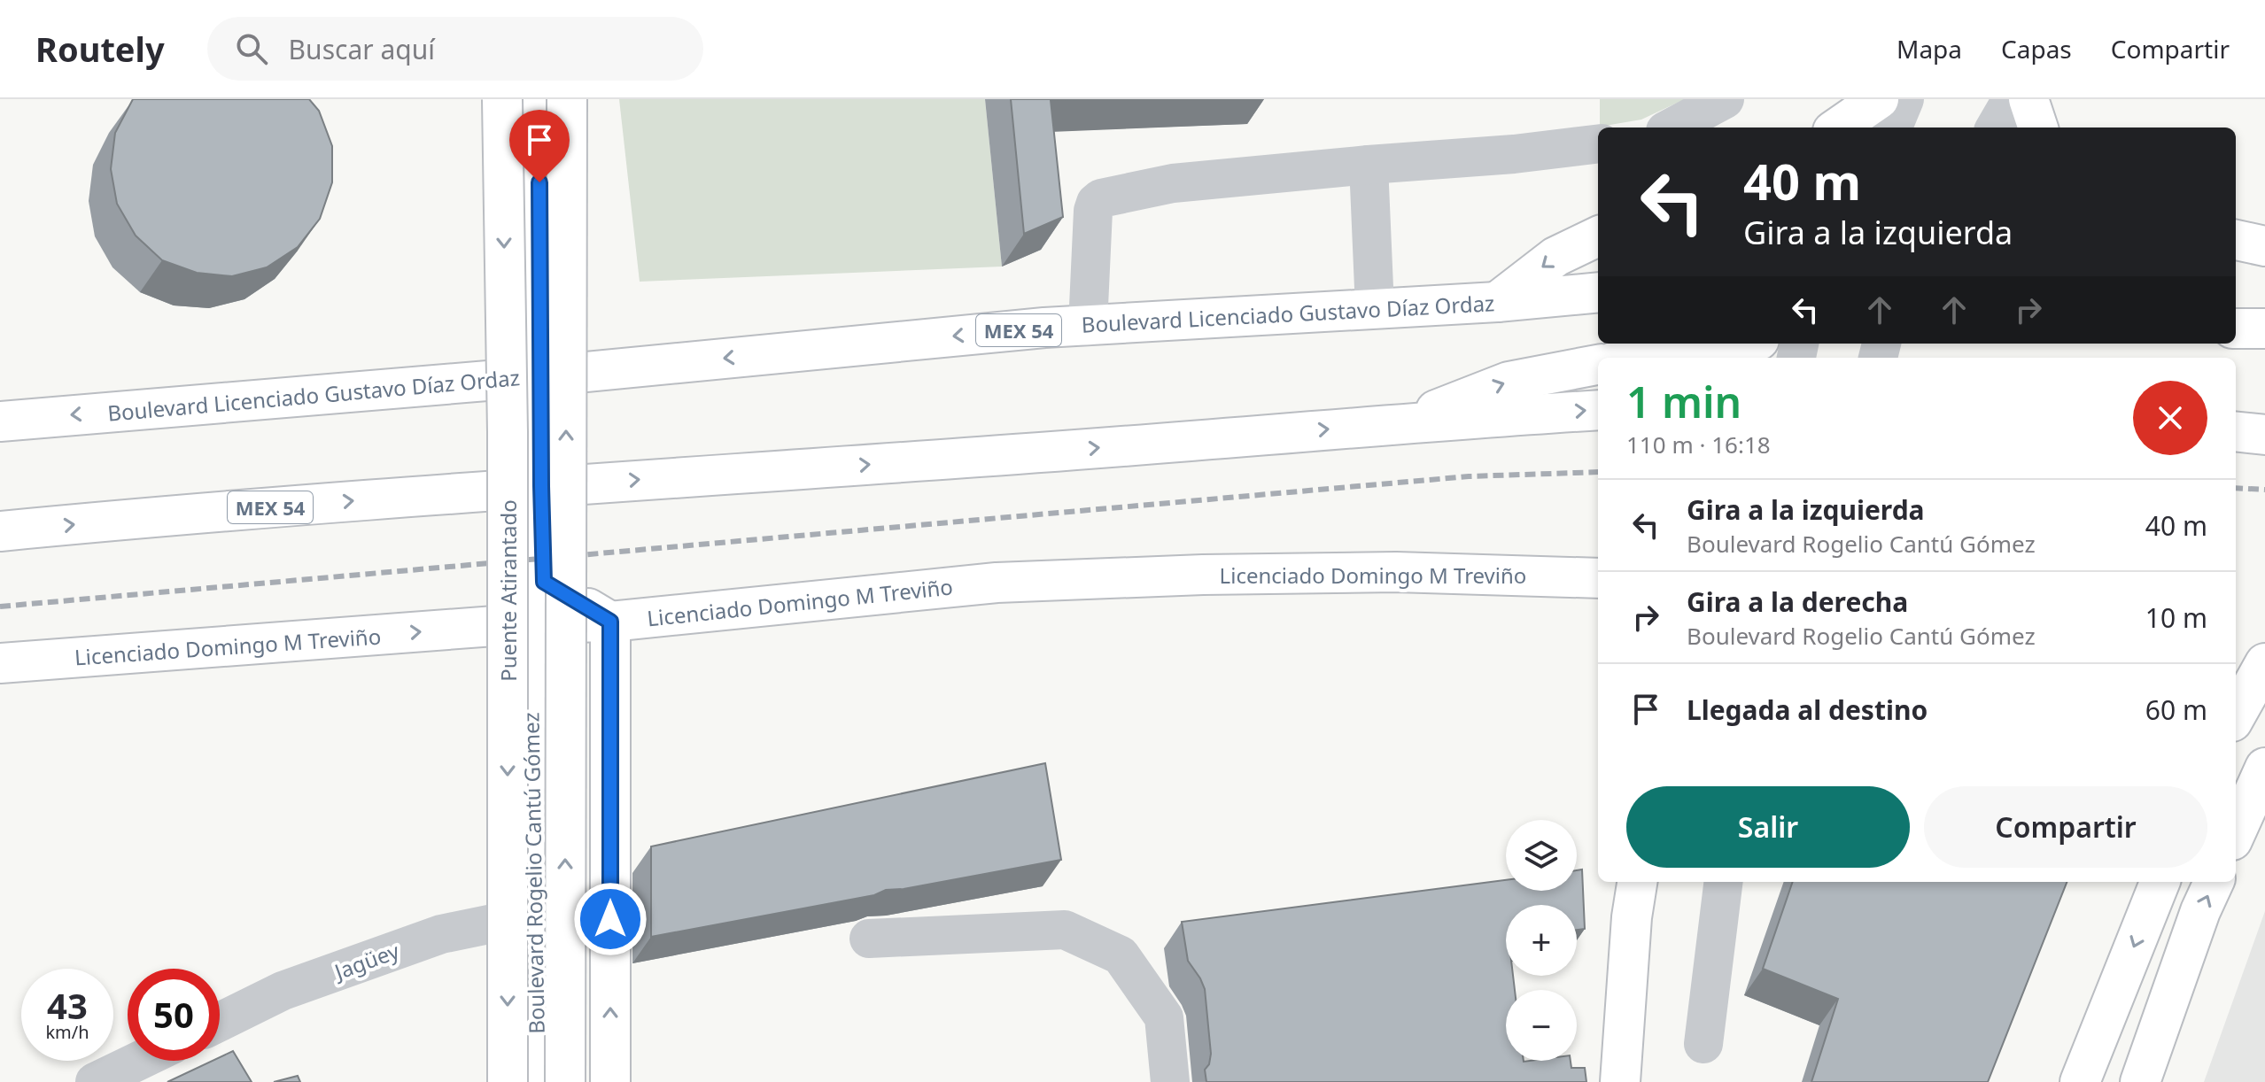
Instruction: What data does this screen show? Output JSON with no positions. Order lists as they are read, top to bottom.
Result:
{
  "streets": {
    "main road": [
      "Boulevard Licenciado Gustavo Díaz Ordaz",
      "MEX 54",
      "Licenciado Domingo M Treviño",
      "Puente Atirantado",
      "Boulevard Rogelio Cantú Gómez"
    ],
    "street": ["Jagüey"]
  },
  "crossings": [
    ["Boulevard Licenciado Gustavo Díaz Ordaz", "Boulevard Rogelio Cantú Gómez"],
    ["MEX 54", "Boulevard Rogelio Cantú Gómez"],
    ["Licenciado Domingo M Treviño", "Boulevard Rogelio Cantú Gómez"],
    ["Boulevard Rogelio Cantú Gómez", "Jagüey"]
  ],
  "page": {
    "header": "Routely",
    "search": "Buscar aquí",
    "nav": ["Mapa", "Capas", "Compartir"],
    "turn": ["40 m", "Gira a la izquierda"],
    "heading": ["1 min", "110 m · 16:18"],
    "list": [
      {
        "name": "Gira a la izquierda",
        "note": "Boulevard Rogelio Cantú Gómez",
        "value": "40 m"
      },
      {
        "name": "Gira a la derecha",
        "note": "Boulevard Rogelio Cantú Gómez",
        "value": "10 m"
      },
      {
        "name": "Llegada al destino",
        "value": "60 m"
      }
    ],
    "buttons": ["Salir", "Compartir"],
    "map_buttons": ["+", "−"],
    "speed": "43 km/h",
    "limit": "50"
  }
}
